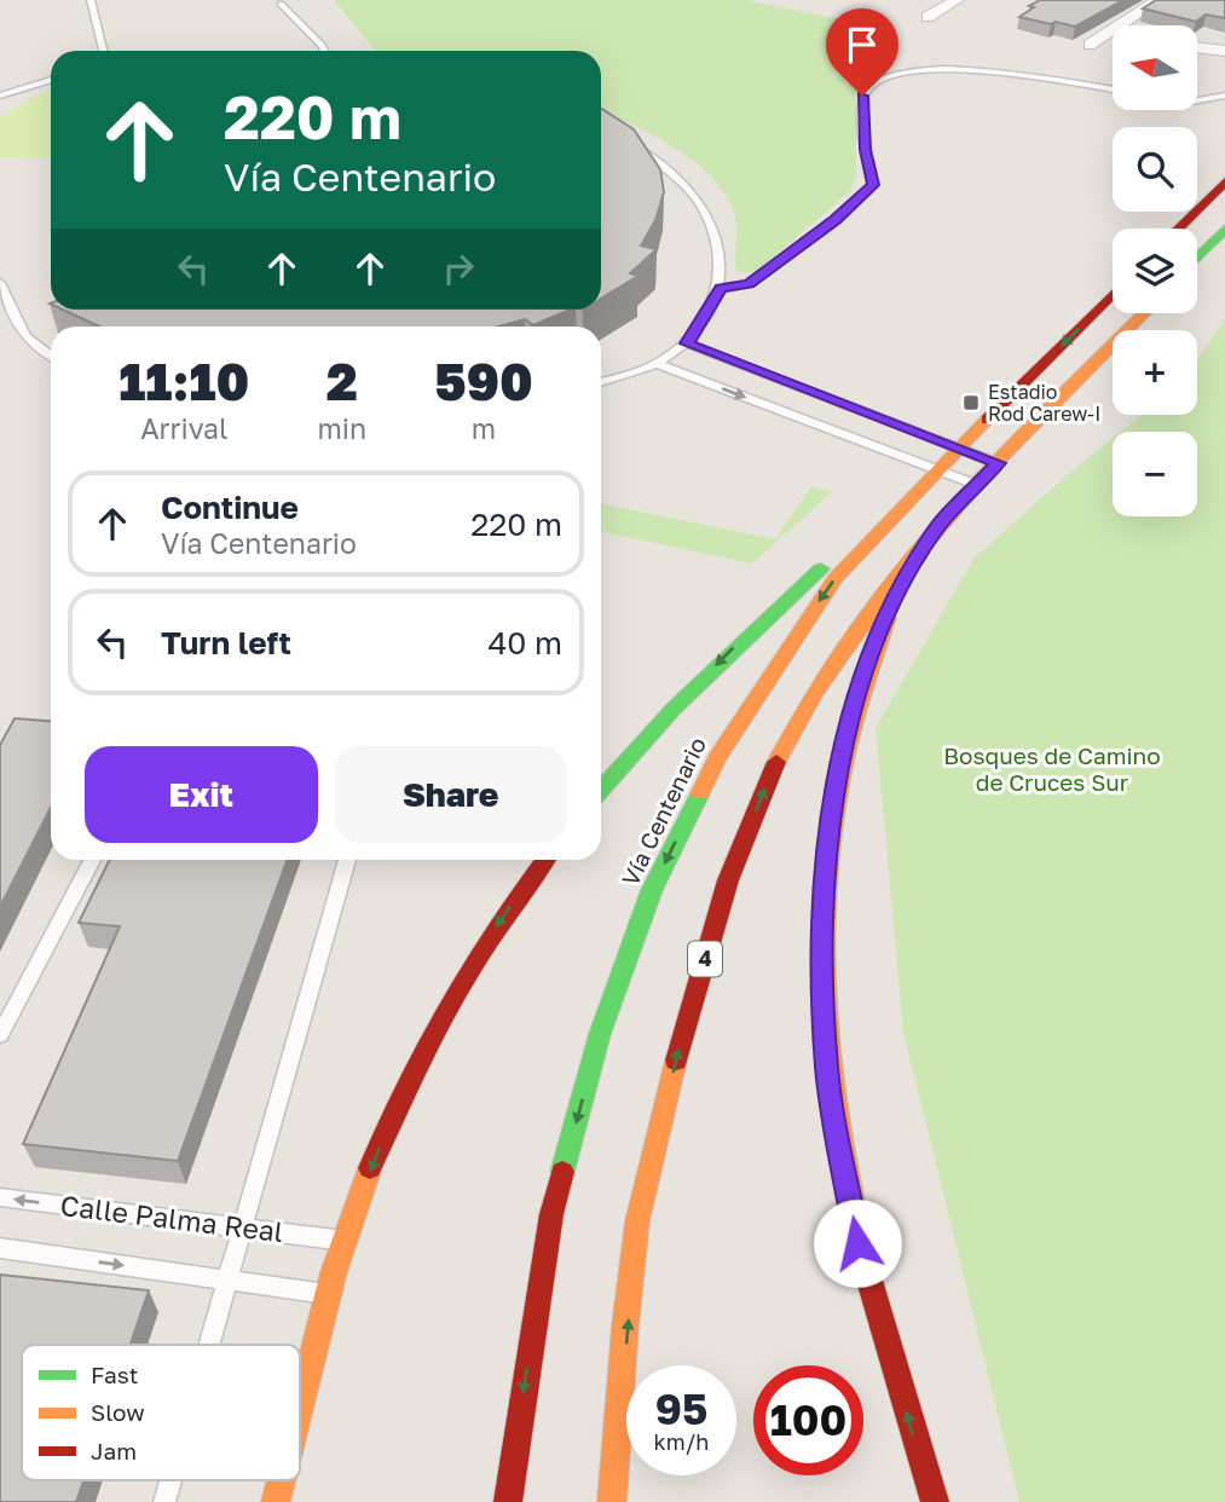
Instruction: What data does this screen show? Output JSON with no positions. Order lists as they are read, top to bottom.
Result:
{
  "streets": {
    "highway": ["Vía Centenario", "4"],
    "lane": ["Calle Palma Real"]
  },
  "parks": ["Bosques de Camino de Cruces Sur"],
  "places": {
    "transit": ["Estadio Rod Carew-I"]
  },
  "legend": ["Fast", "Slow", "Jam"],
  "north": "left",
  "page": {
    "map_buttons": ["+", "−"],
    "turn": ["220 m", "Vía Centenario"],
    "eta": [
      "11:10",
      "Arrival",
      "2",
      "min",
      "590",
      "m"
    ],
    "list": [
      {
        "name": "Continue",
        "note": "Vía Centenario",
        "value": "220 m"
      },
      {
        "name": "Turn left",
        "value": "40 m"
      }
    ],
    "buttons": ["Exit", "Share"],
    "speed": "95 km/h",
    "limit": "100"
  }
}
